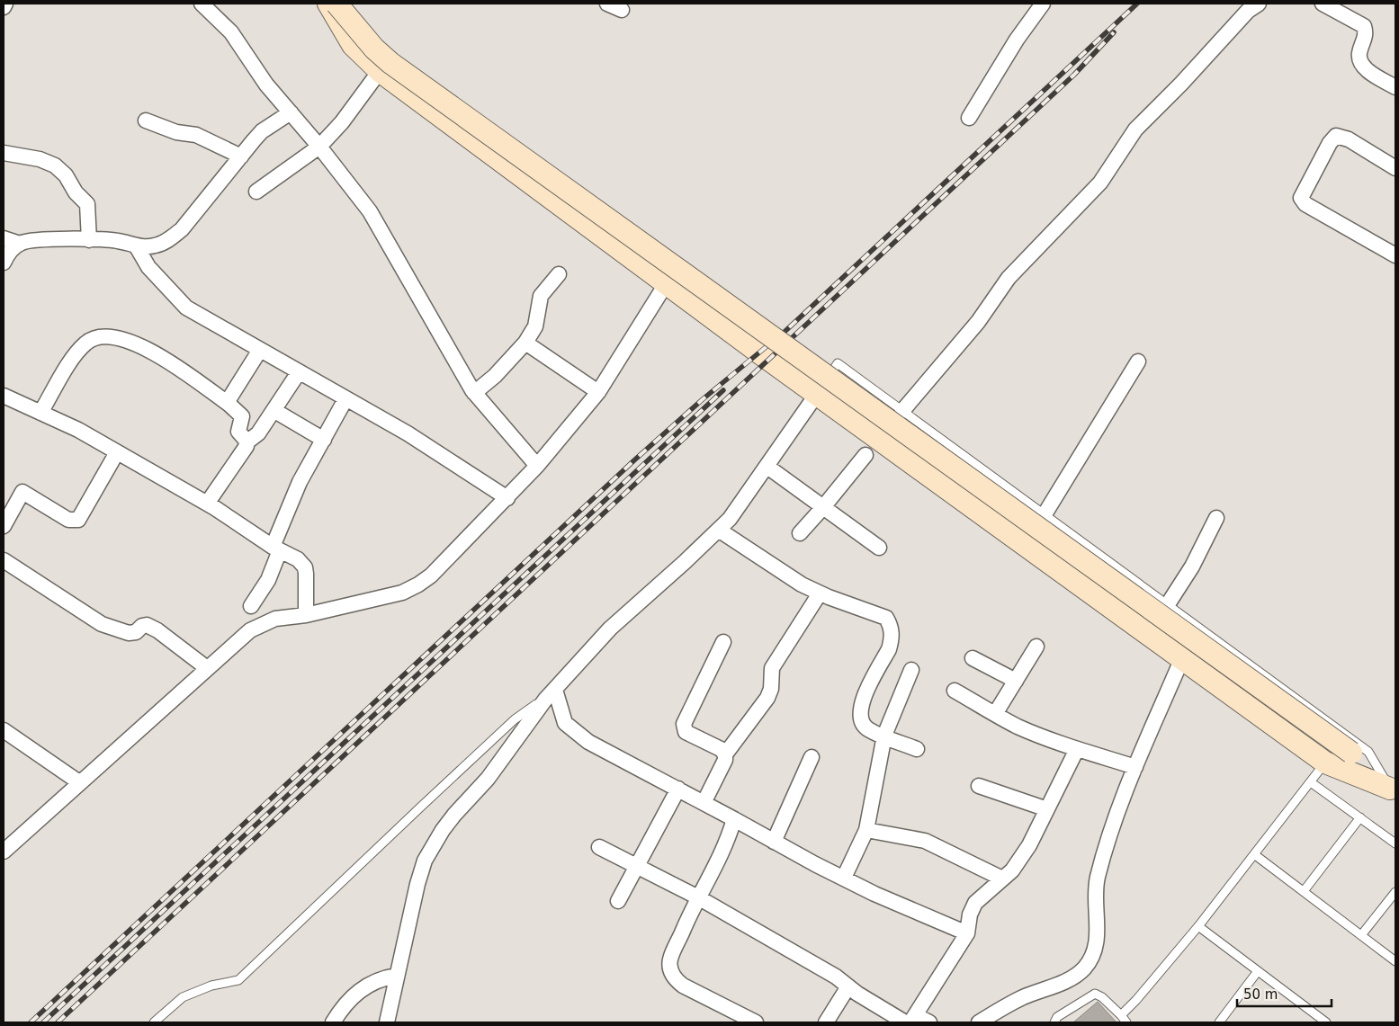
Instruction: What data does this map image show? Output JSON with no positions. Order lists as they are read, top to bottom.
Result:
{
  "scale_bar": "50 m"
}
